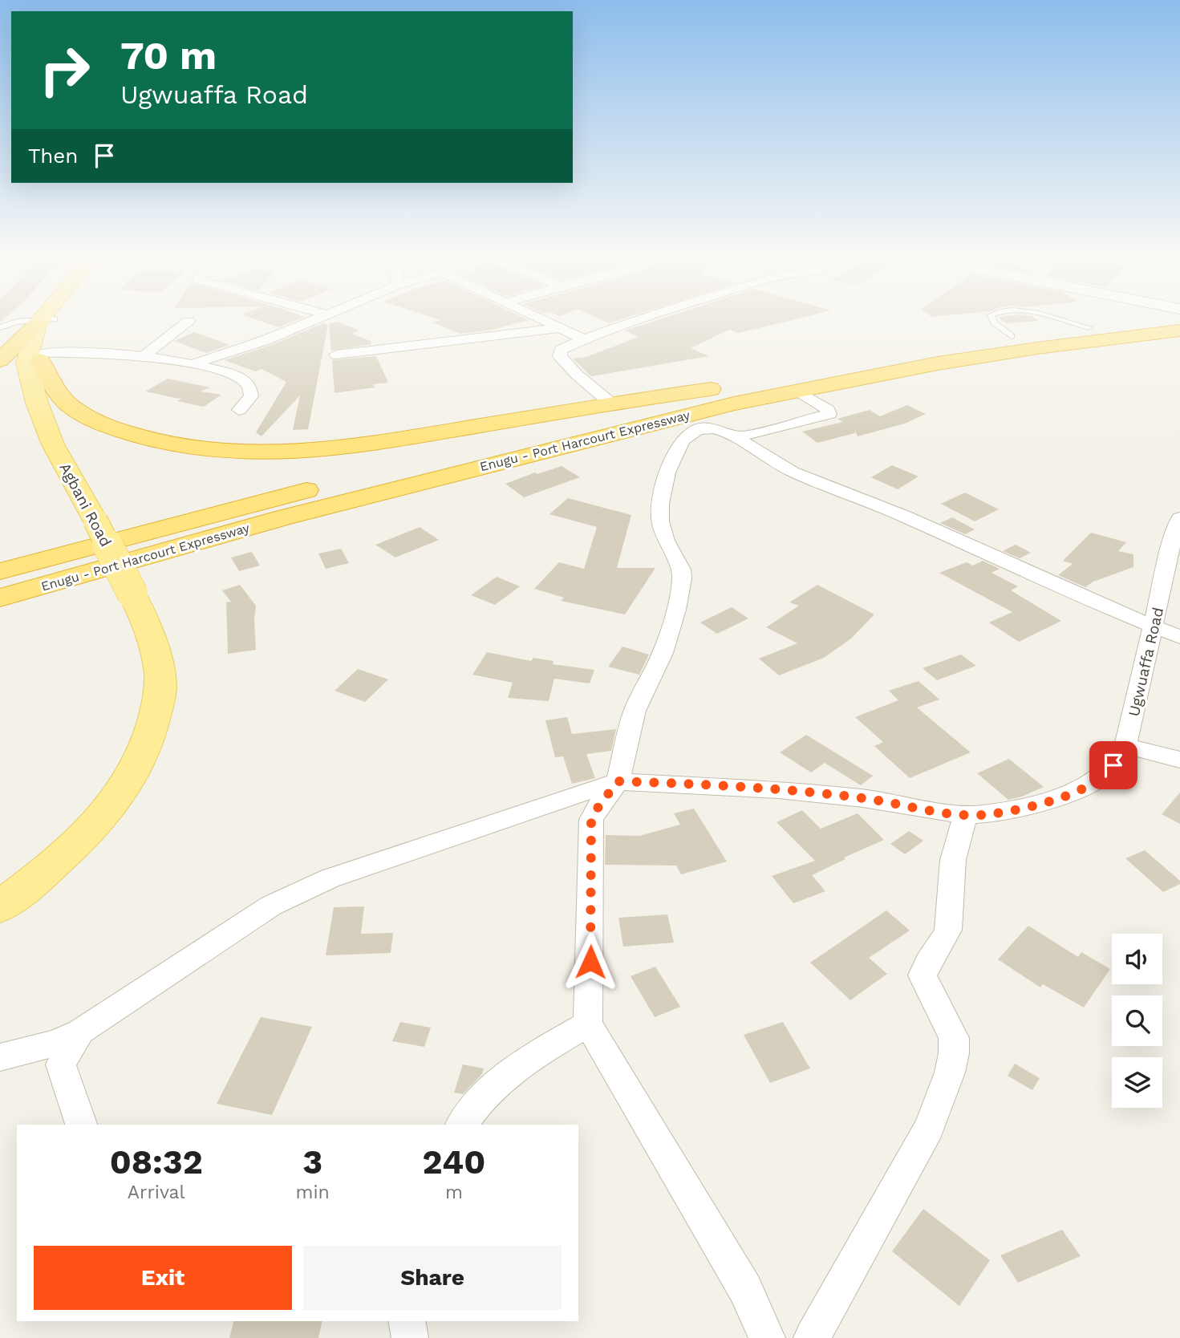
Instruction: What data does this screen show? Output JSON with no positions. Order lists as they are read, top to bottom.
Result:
{
  "streets": {
    "highway": ["Enugu - Port Harcourt Expressway"],
    "main road": ["Agbani Road"],
    "street": ["Ugwuaffa Road"]
  },
  "page": {
    "turn": ["70 m", "Ugwuaffa Road"],
    "then": "Then",
    "eta": [
      "08:32",
      "Arrival",
      "3",
      "min",
      "240",
      "m"
    ],
    "buttons": ["Exit", "Share"]
  }
}
